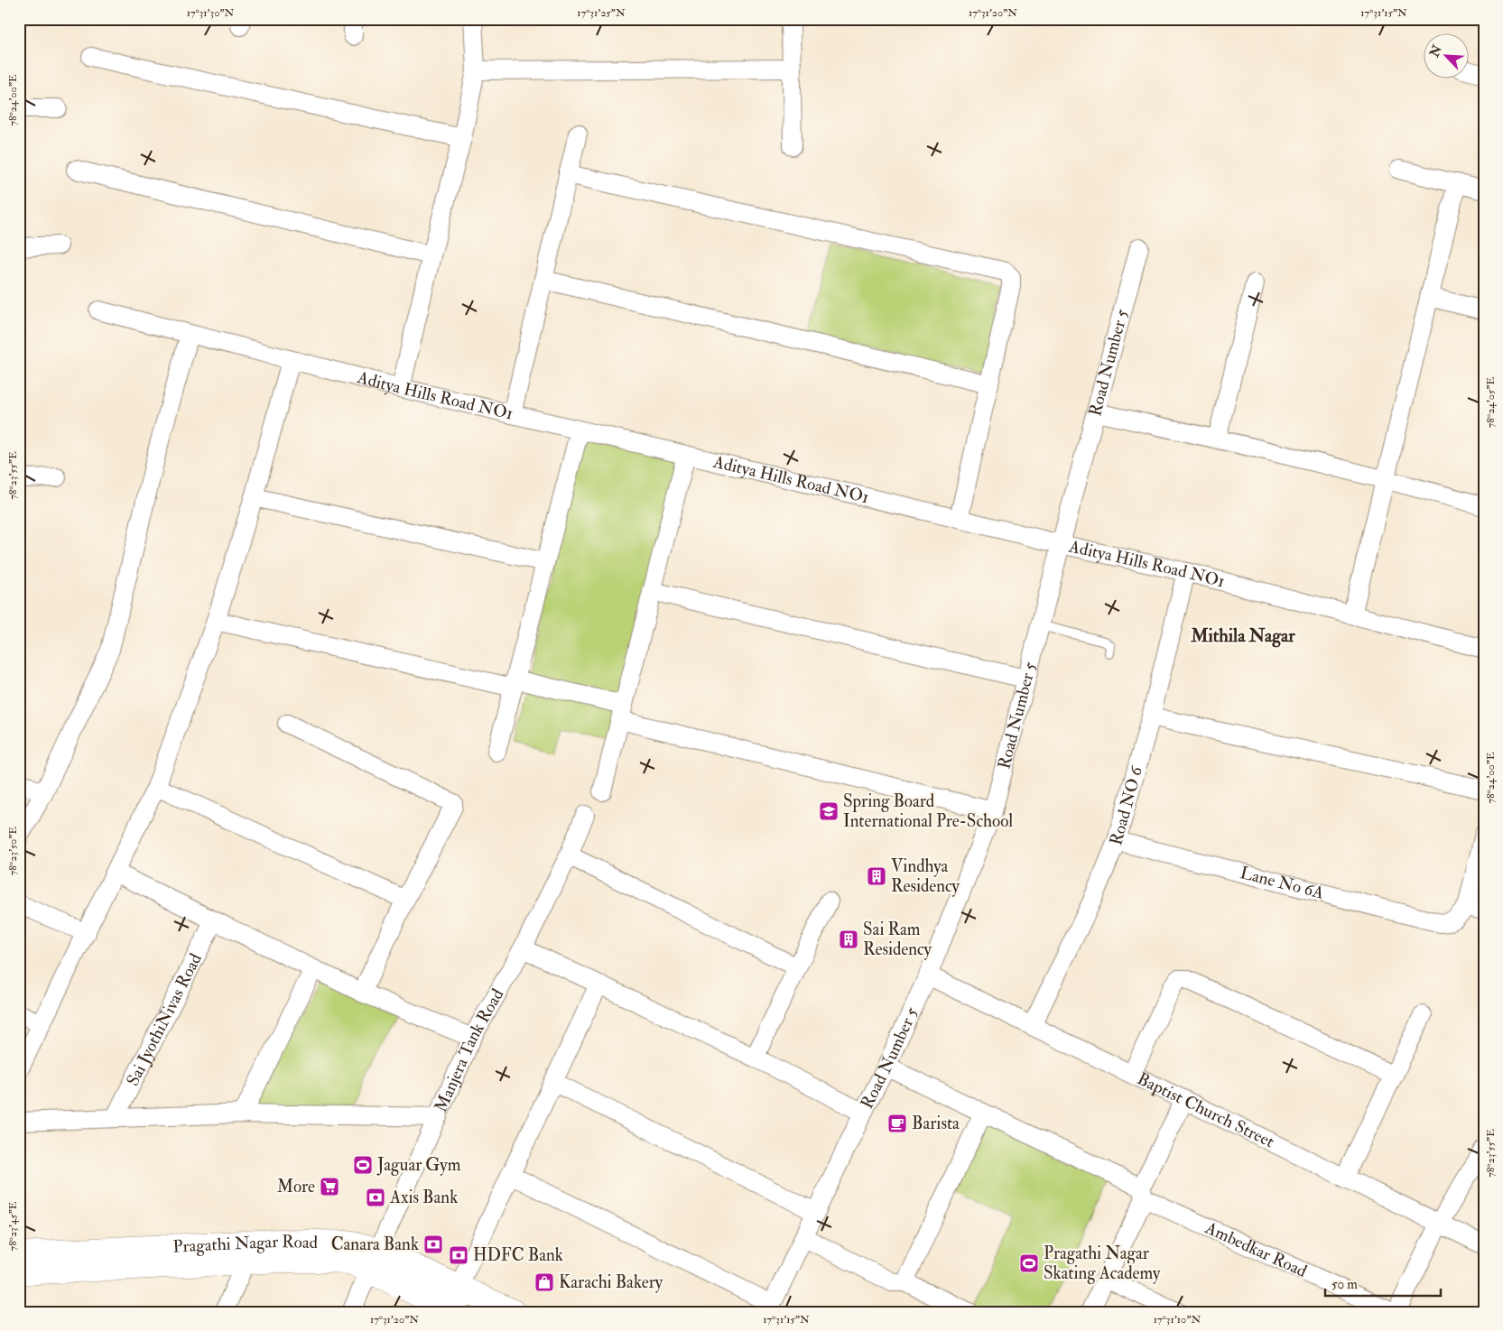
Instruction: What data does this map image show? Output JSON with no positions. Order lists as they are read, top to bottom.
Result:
{
  "streets": {
    "main road": ["Pragathi Nagar Road"],
    "street": [
      "Road Number 5",
      "Aditya Hills Road NO1",
      "Road NO 6",
      "Lane No 6A",
      "Sai JyothiNivas Road",
      "Manjera Tank Road",
      "Baptist Church Street",
      "Ambedkar Road"
    ]
  },
  "crossings": [
    ["Road Number 5", "Aditya Hills Road NO1"],
    ["Road Number 5", "Baptist Church Street"],
    ["Road Number 5", "Ambedkar Road"],
    ["Aditya Hills Road NO1", "Road NO 6"],
    ["Road NO 6", "Lane No 6A"],
    ["Road NO 6", "Baptist Church Street"],
    ["Manjera Tank Road", "Pragathi Nagar Road"]
  ],
  "districts": ["Mithila Nagar"],
  "places": {
    "school or university": ["Spring Board International Pre-School"],
    "building": ["Vindhya Residency", "Sai Ram Residency"],
    "cafe": ["Barista"],
    "sports": ["Jaguar Gym", "Pragathi Nagar Skating Academy"],
    "supermarket": ["More"],
    "bank": ["Axis Bank", "Canara Bank", "HDFC Bank"],
    "shop": ["Karachi Bakery"]
  },
  "scale_bar": "50 m",
  "north": "top left",
  "coordinates": [
    "17°31'30\"N",
    "17°31'25\"N",
    "17°31'20\"N",
    "17°31'15\"N",
    "78°24'00\"E",
    "78°24'05\"E",
    "78°23'55\"E",
    "78°23'50\"E",
    "78°23'45\"E",
    "17°31'10\"N"
  ]
}
